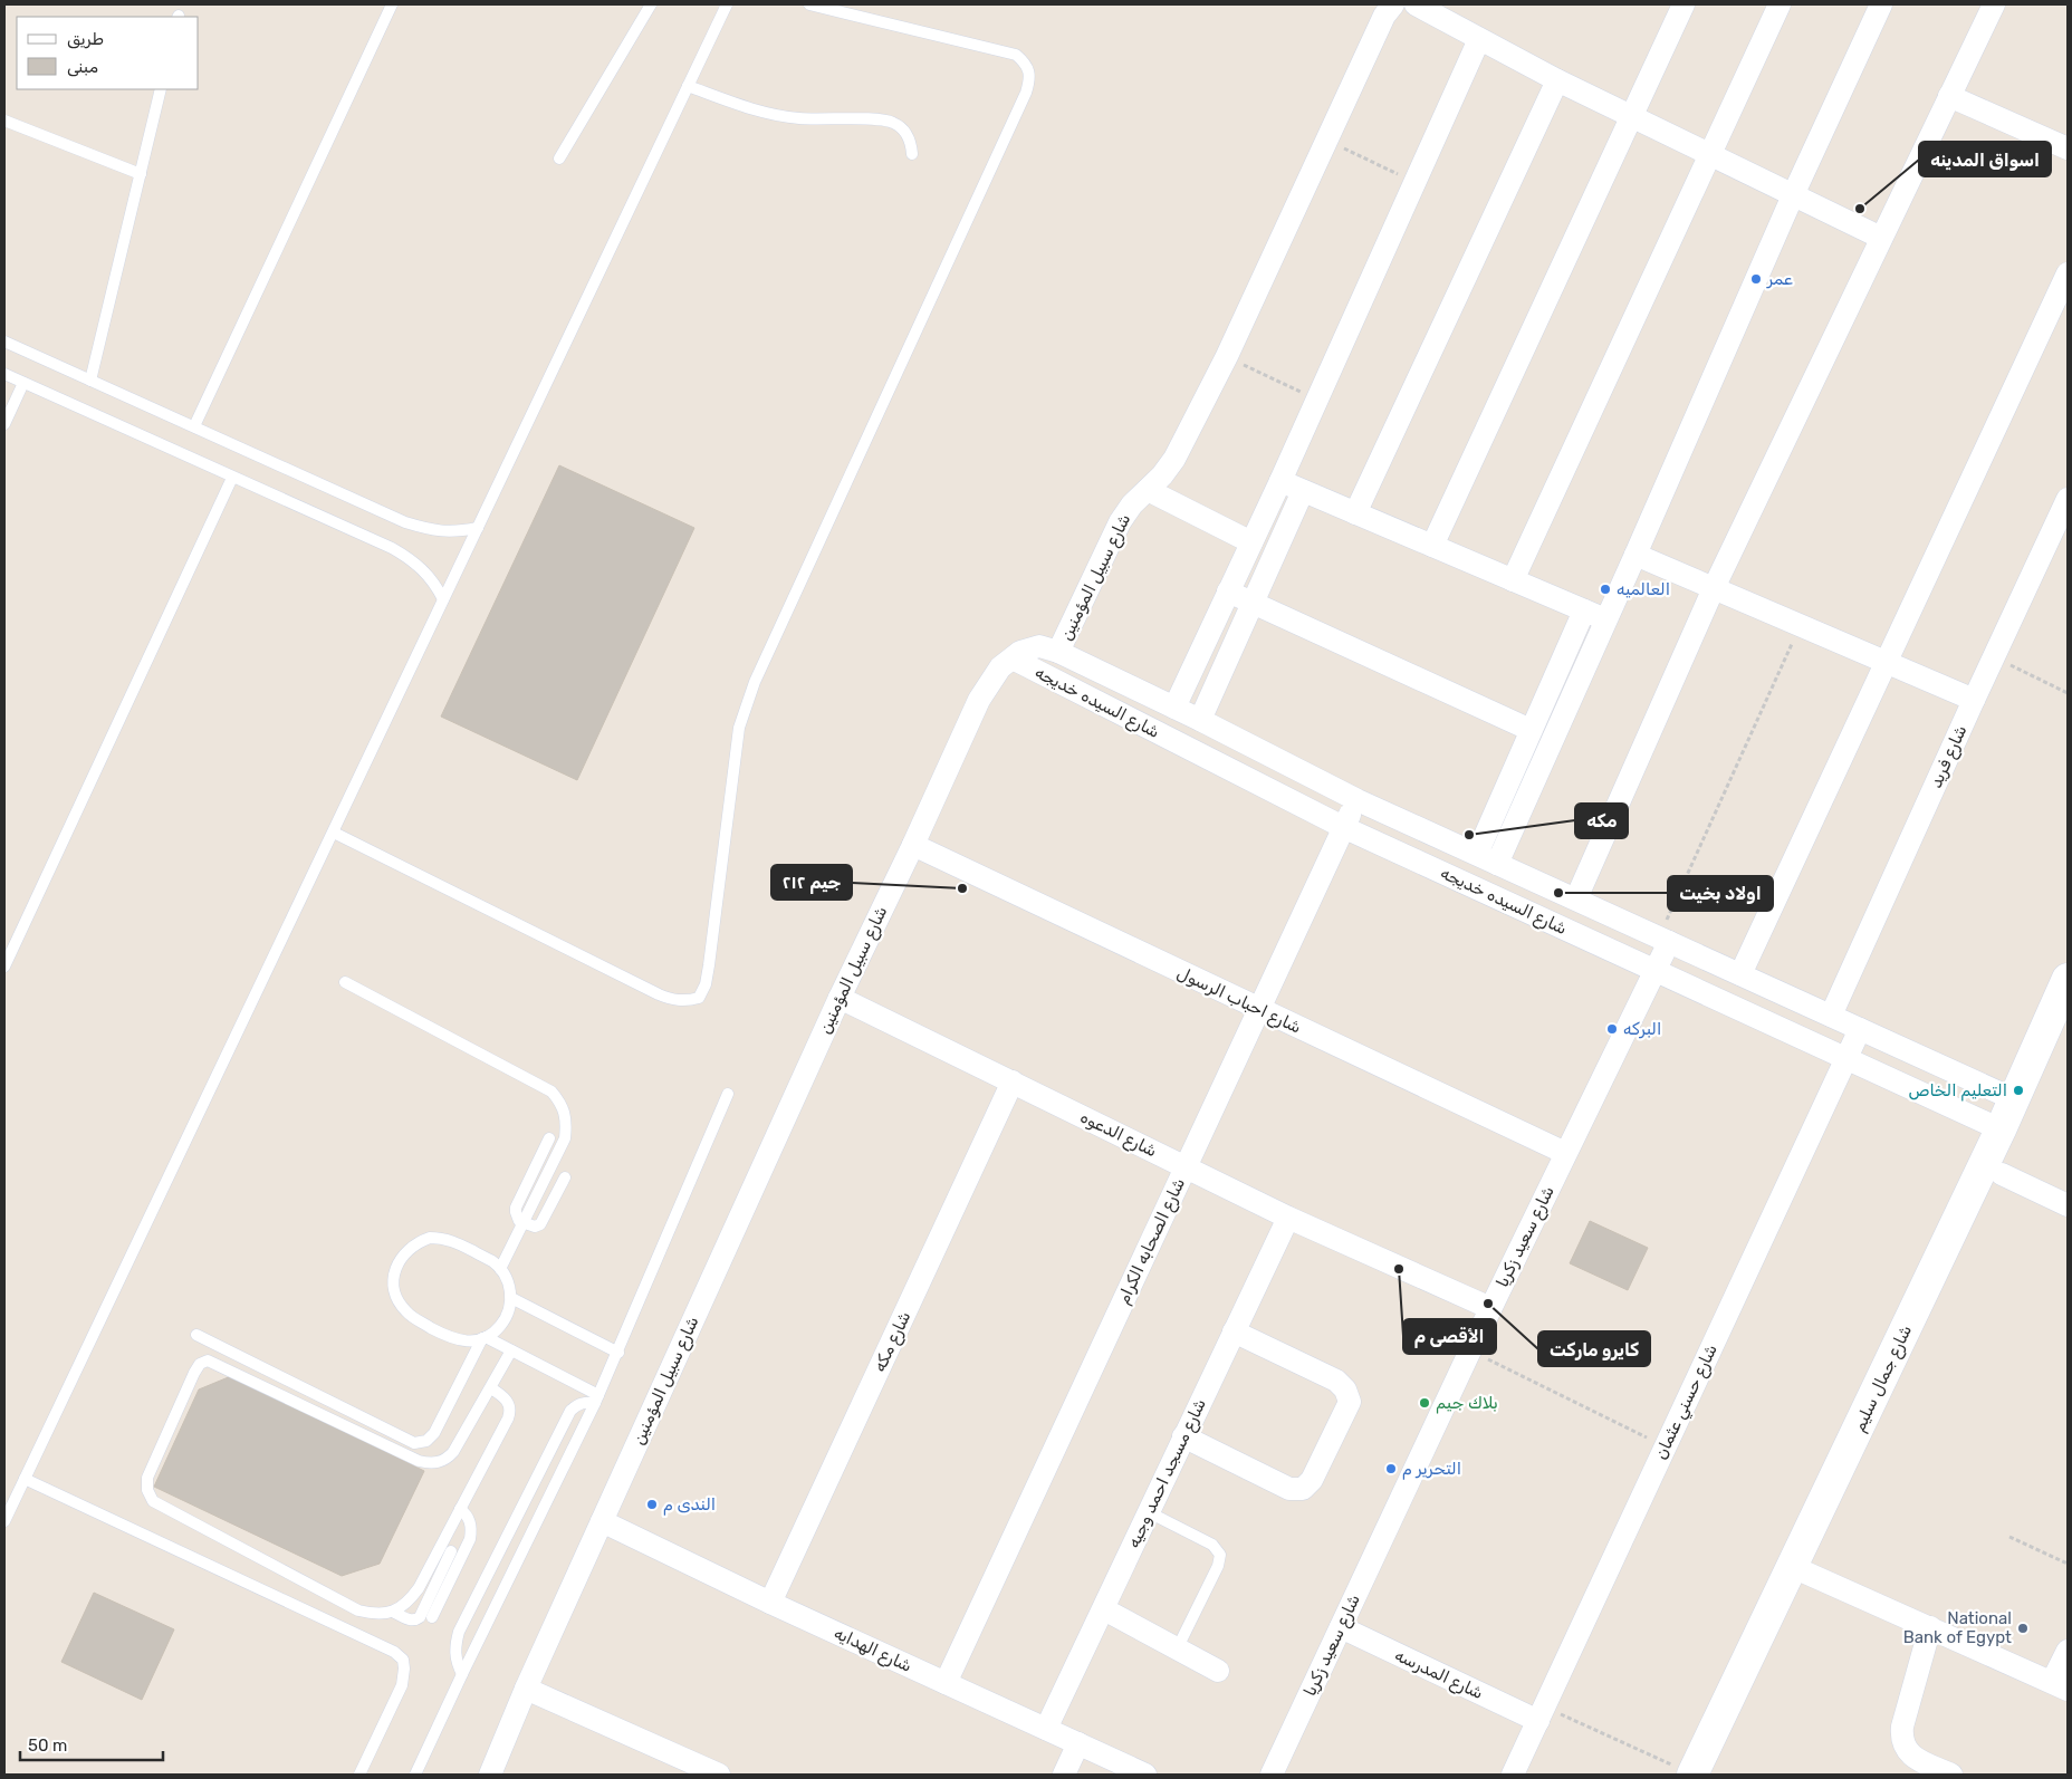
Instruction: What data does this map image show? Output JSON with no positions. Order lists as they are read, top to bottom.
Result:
{
  "streets": {
    "main road": ["شارع جمال سليم"],
    "street": [
      "شارع سبيل المؤمنين",
      "شارع السيده خديجه",
      "شارع فريد",
      "شارع احباب الرسول",
      "شارع الدعوه",
      "شارع سعيد زكريا",
      "شارع الصحابه الكرام",
      "شارع مكه",
      "شارع حسني عثمان",
      "شارع مسجد احمد وجيه",
      "شارع الهدايه",
      "شارع المدرسه"
    ]
  },
  "crossings": [
    ["شارع سبيل المؤمنين", "شارع السيده خديجه"],
    ["شارع سبيل المؤمنين", "شارع احباب الرسول"],
    ["شارع سبيل المؤمنين", "شارع الدعوه"],
    ["شارع سبيل المؤمنين", "شارع الهدايه"],
    ["شارع السيده خديجه", "شارع فريد"],
    ["شارع السيده خديجه", "شارع سعيد زكريا"],
    ["شارع السيده خديجه", "شارع الصحابه الكرام"],
    ["شارع السيده خديجه", "شارع جمال سليم"],
    ["شارع السيده خديجه", "شارع حسني عثمان"],
    ["شارع احباب الرسول", "شارع سعيد زكريا"],
    ["شارع احباب الرسول", "شارع الصحابه الكرام"],
    ["شارع الدعوه", "شارع سعيد زكريا"],
    ["شارع الدعوه", "شارع الصحابه الكرام"],
    ["شارع الدعوه", "شارع مكه"],
    ["شارع الدعوه", "شارع مسجد احمد وجيه"],
    ["شارع سعيد زكريا", "شارع المدرسه"],
    ["شارع الصحابه الكرام", "شارع الهدايه"],
    ["شارع مكه", "شارع الهدايه"],
    ["شارع حسني عثمان", "شارع المدرسه"],
    ["شارع مسجد احمد وجيه", "شارع الهدايه"]
  ],
  "places": [
    "اسواق المدينه",
    "عمر",
    "العالميه",
    "مكه",
    "جيم ٢١٢",
    "اولاد بخيت",
    "البركه",
    "التعليم الخاص",
    "الأقصى م",
    "كايرو ماركت",
    "بلاك جيم",
    "التحرير م",
    "الندى م",
    "National Bank of Egypt"
  ],
  "legend": ["طريق", "مبنى"],
  "scale_bar": "50 m"
}
